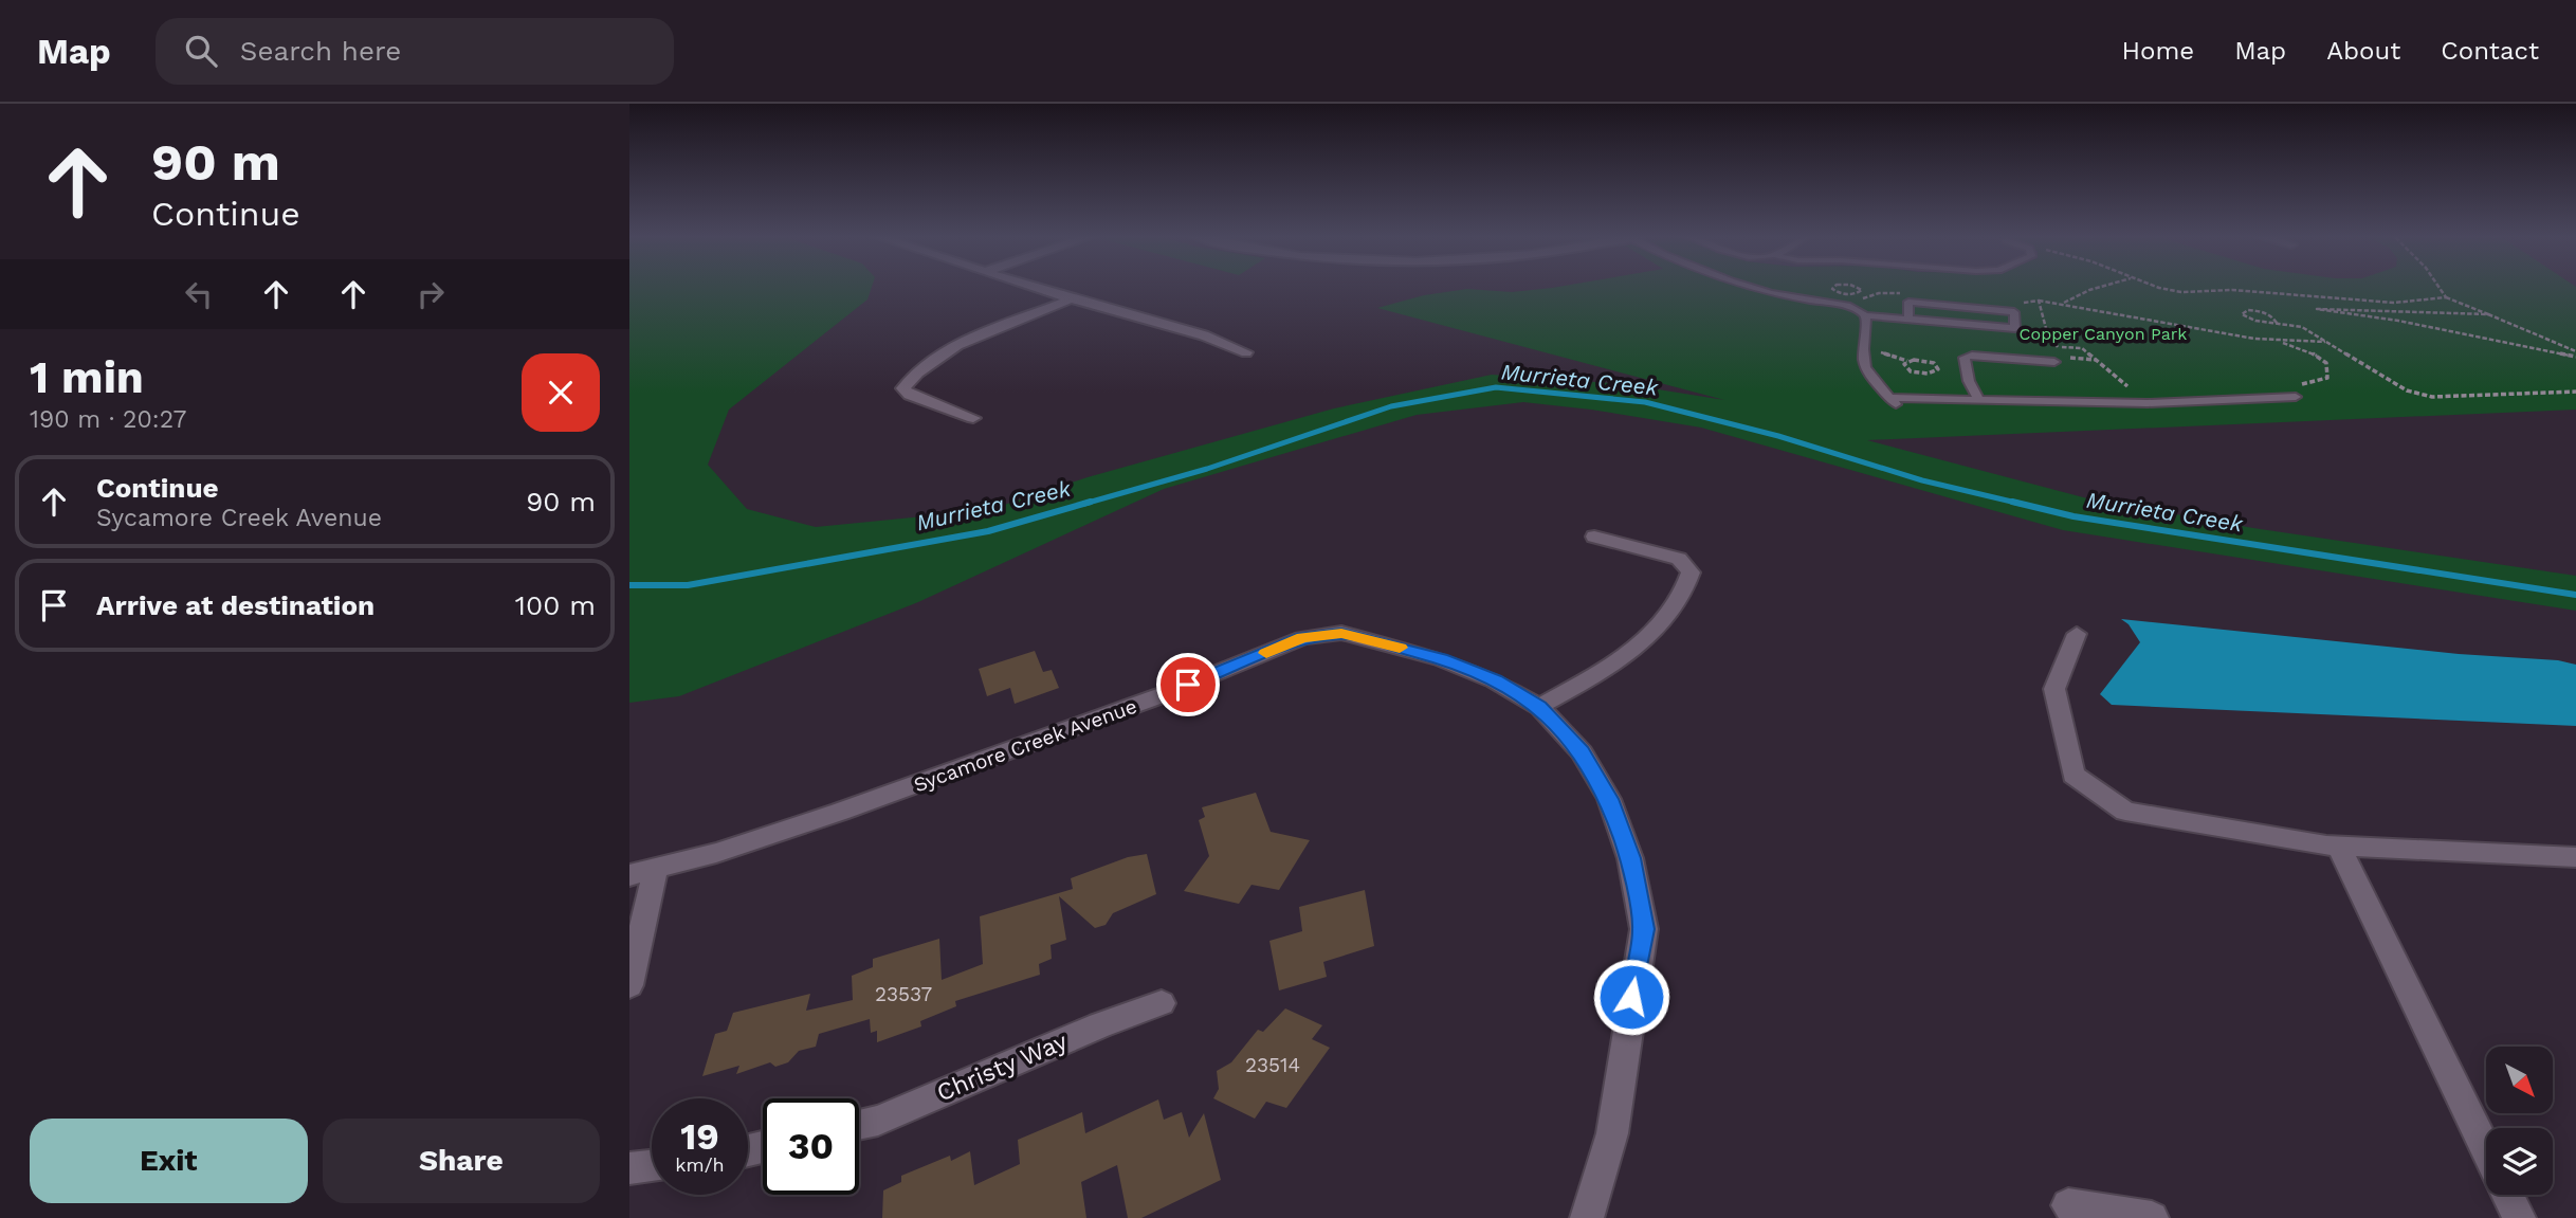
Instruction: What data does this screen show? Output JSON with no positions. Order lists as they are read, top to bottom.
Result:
{
  "streets": {
    "street": ["Sycamore Creek Avenue", "Christy Way"]
  },
  "water": ["Murrieta Creek"],
  "parks": ["Copper Canyon Park"],
  "house_numbers": ["23537", "23514"],
  "north": "bottom right",
  "page": {
    "header": "Map",
    "search": "Search here",
    "nav": [
      "Home",
      "Map",
      "About",
      "Contact"
    ],
    "turn": ["90 m", "Continue"],
    "heading": ["1 min", "190 m · 20:27"],
    "list": [
      {
        "name": "Continue",
        "note": "Sycamore Creek Avenue",
        "value": "90 m"
      },
      {
        "name": "Arrive at destination",
        "value": "100 m"
      }
    ],
    "speed": "19 km/h",
    "limit": "30",
    "buttons": ["Exit", "Share"]
  }
}
